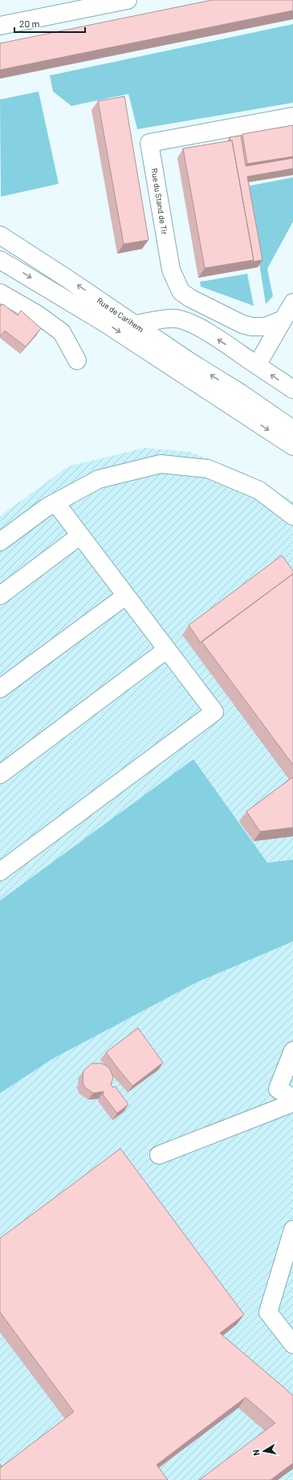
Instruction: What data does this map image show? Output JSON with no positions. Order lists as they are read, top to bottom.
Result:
{
  "streets": {
    "main road": ["Rue du Stand de Tir", "Rue de Carihem"]
  },
  "scale_bar": "20 m",
  "north": "left"
}
